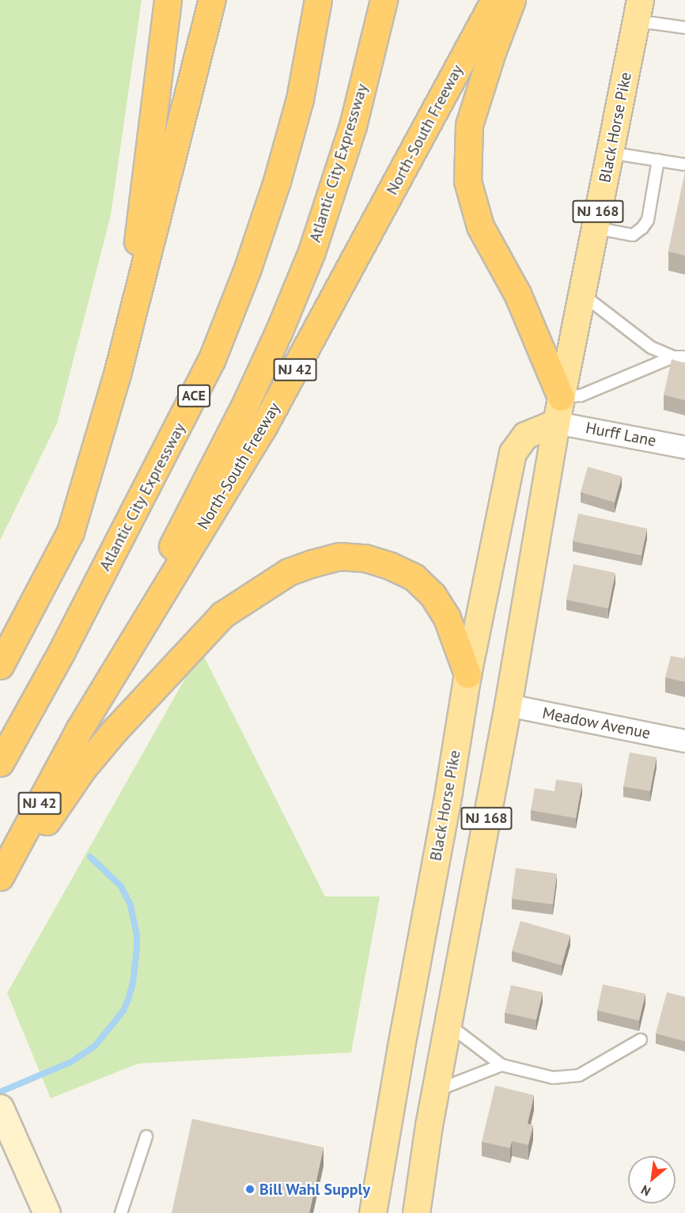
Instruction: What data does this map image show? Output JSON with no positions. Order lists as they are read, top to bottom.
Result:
{
  "streets": {
    "highway": [
      "North-South Freeway",
      "Atlantic City Expressway",
      "NJ 42",
      "ACE"
    ],
    "main road": ["Black Horse Pike", "NJ 168"],
    "street": ["Hurff Lane", "Meadow Avenue"]
  },
  "crossings": [
    ["Black Horse Pike", "Hurff Lane"],
    ["Black Horse Pike", "Meadow Avenue"],
    ["North-South Freeway", "Atlantic City Expressway"]
  ],
  "places": ["Bill Wahl Supply"],
  "north": "bottom left"
}
